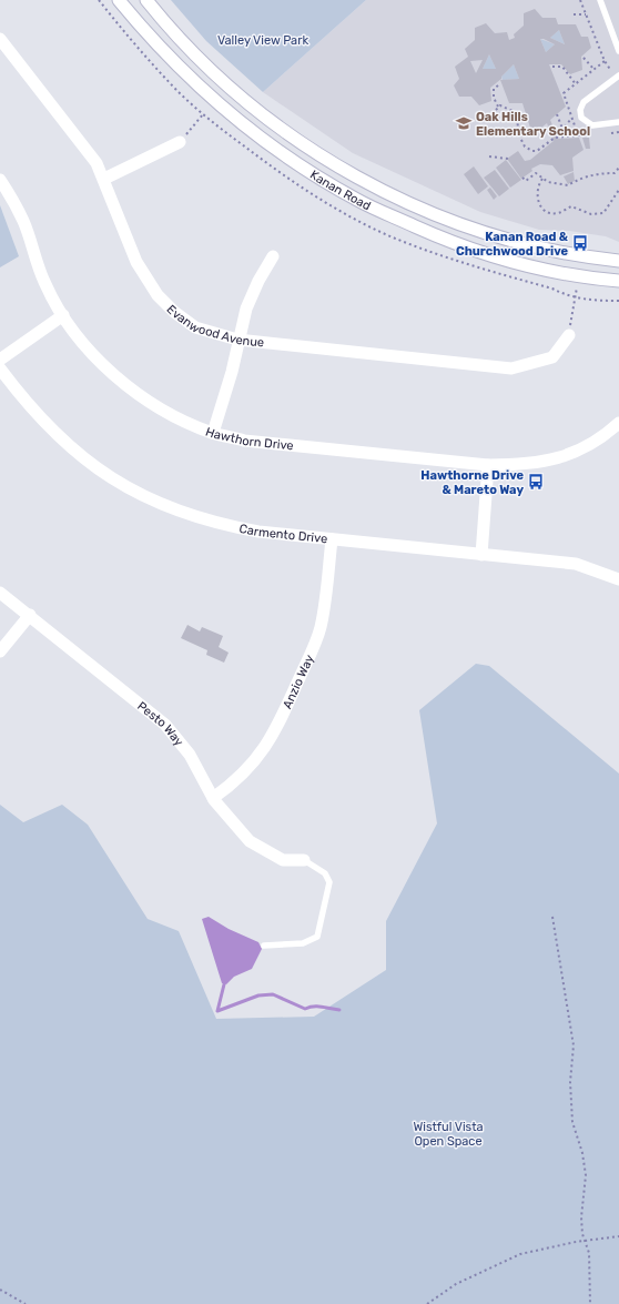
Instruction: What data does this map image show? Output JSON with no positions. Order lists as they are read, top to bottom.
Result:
{
  "streets": {
    "street": [
      "Kanan Road",
      "Evanwood Avenue",
      "Hawthorn Drive",
      "Carmento Drive",
      "Anzio Way",
      "Pesto Way"
    ]
  },
  "crossings": [
    ["Carmento Drive", "Anzio Way"],
    ["Anzio Way", "Pesto Way"]
  ],
  "parks": ["Valley View Park", "Wistful Vista Open Space"],
  "places": {
    "school or university": ["Oak Hills Elementary School"],
    "bus stop": ["Kanan Road & Churchwood Drive", "Hawthorne Drive & Mareto Way"]
  }
}
